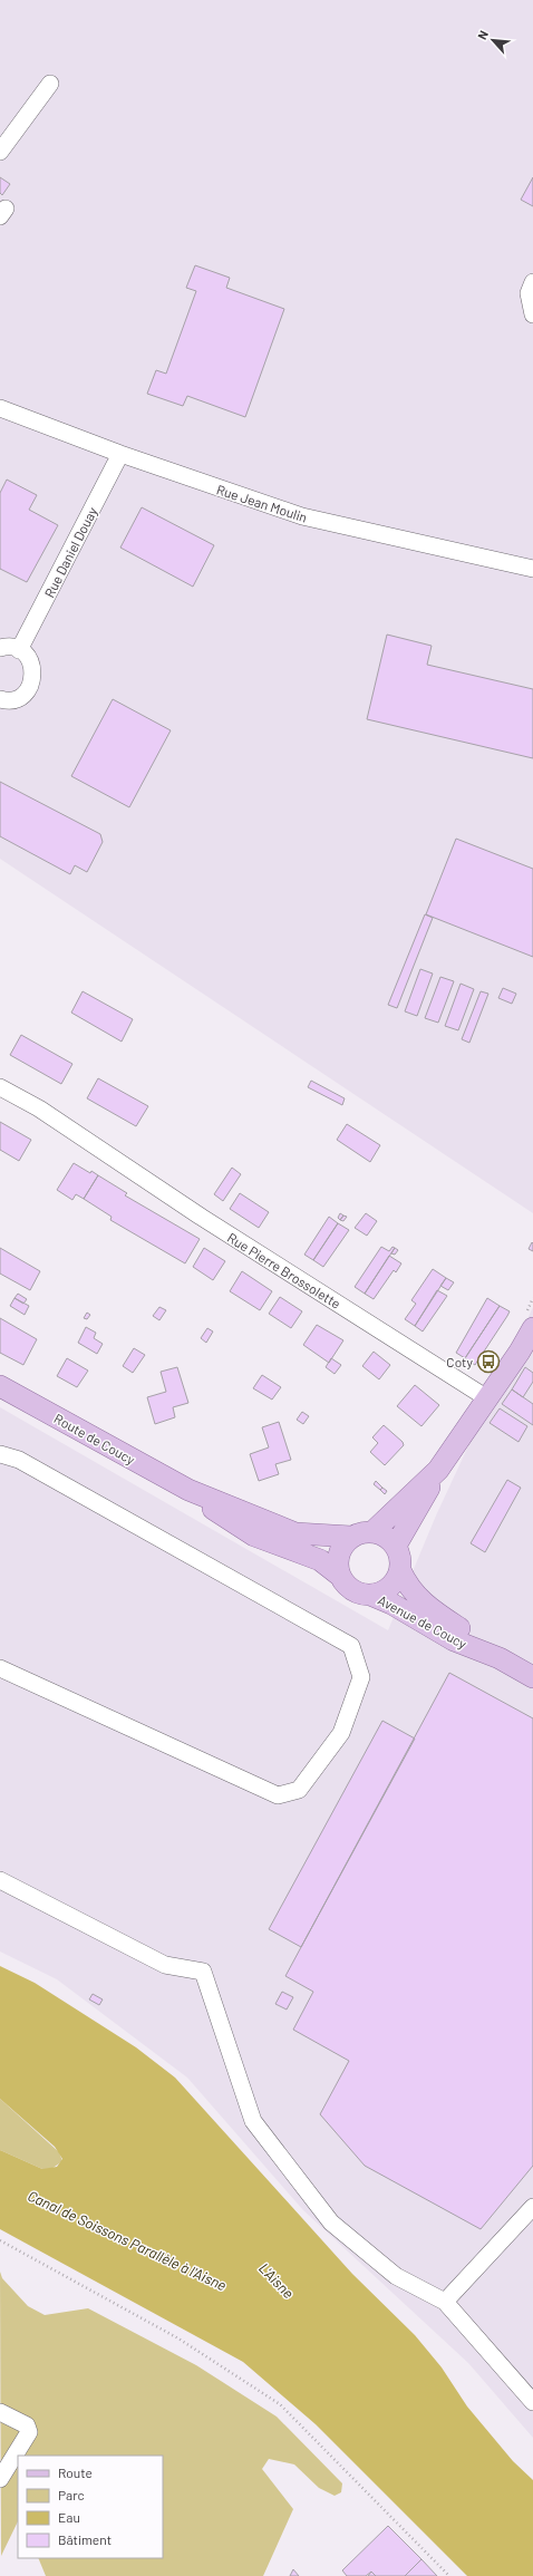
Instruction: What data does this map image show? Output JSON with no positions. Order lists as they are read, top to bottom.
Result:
{
  "streets": {
    "main road": ["Route de Coucy", "Avenue de Coucy"],
    "street": ["Rue Jean Moulin", "Rue Daniel Douay", "Rue Pierre Brossolette"]
  },
  "crossings": [
    ["Rue Jean Moulin", "Rue Daniel Douay"],
    ["Route de Coucy", "Avenue de Coucy"]
  ],
  "water": ["Canal de Soissons Parallèle à l'Aisne", "L'Aisne"],
  "places": {
    "bus stop": ["Coty"]
  },
  "legend": [
    "Route",
    "Parc",
    "Eau",
    "Bâtiment"
  ],
  "north": "top left"
}
